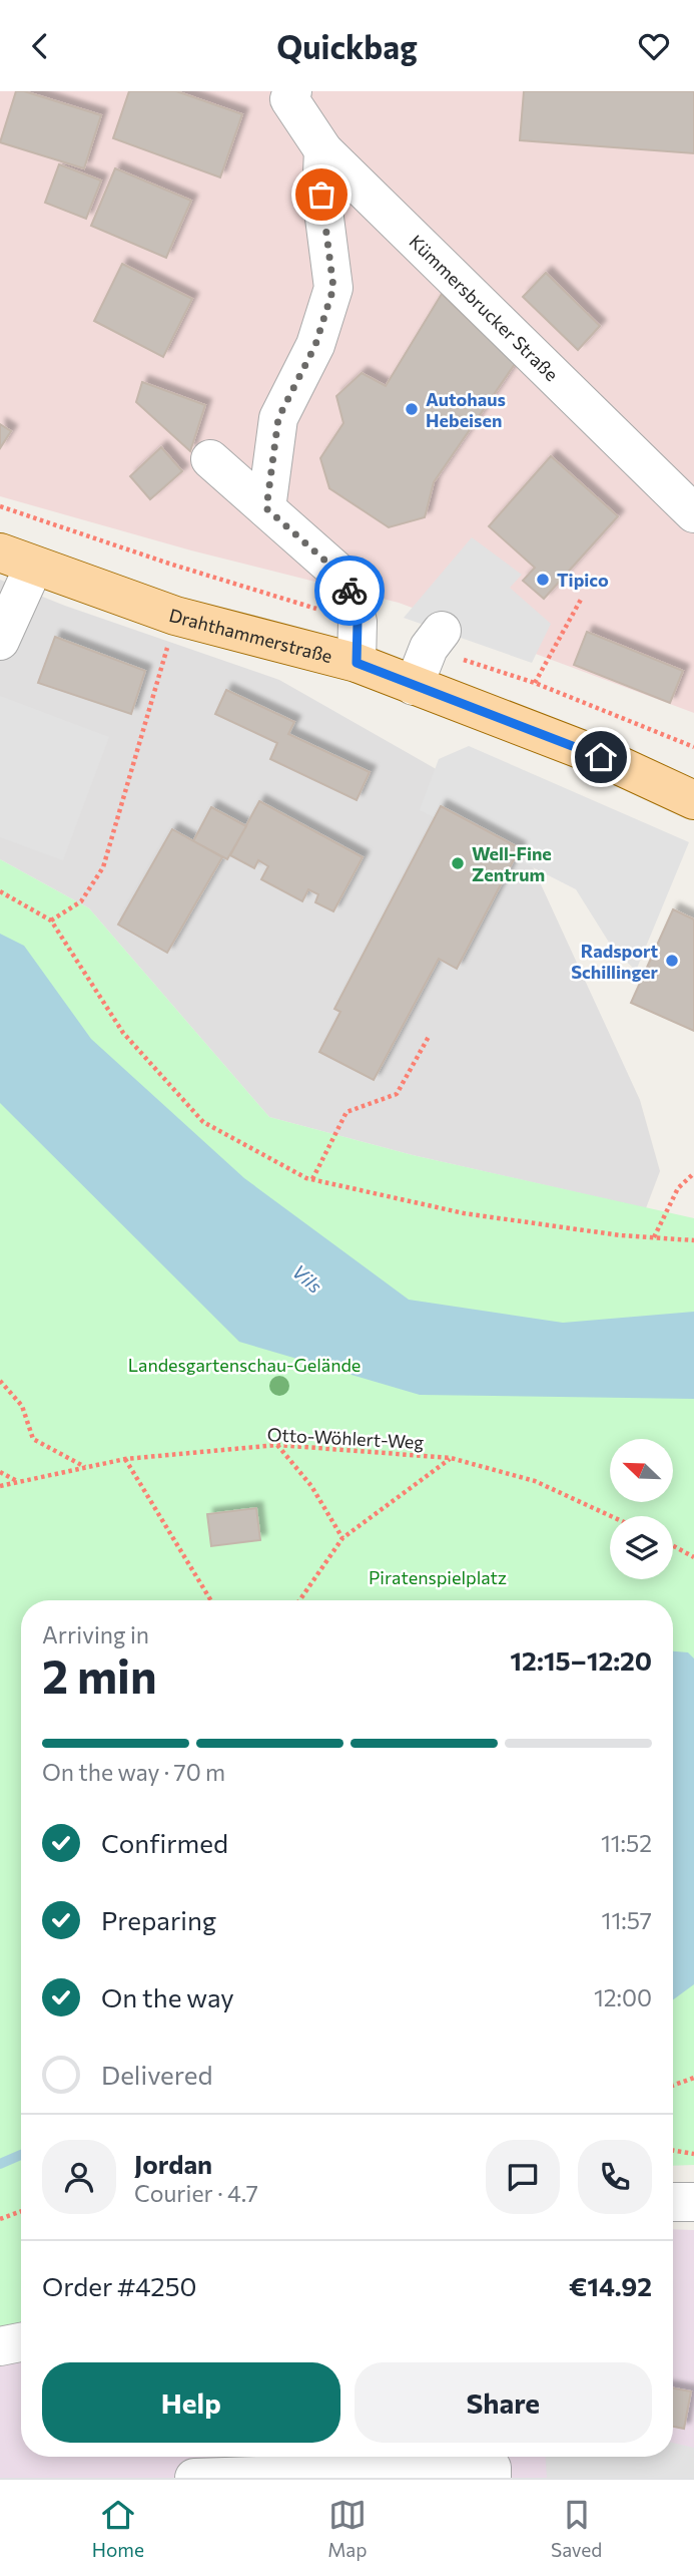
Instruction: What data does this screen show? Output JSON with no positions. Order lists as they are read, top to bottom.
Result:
{
  "streets": {
    "main road": ["Drahthammerstraße"],
    "street": ["Kümmersbrucker Straße"],
    "path": ["Otto-Wöhlert-Weg"]
  },
  "water": ["Vils"],
  "parks": ["Landesgartenschau-Gelände", "Piratenspielplatz"],
  "places": [
    "Autohaus Hebeisen",
    "Tipico",
    "Well-Fine Zentrum",
    "Radsport Schillinger"
  ],
  "north": "top left",
  "page": {
    "header": "Quickbag",
    "heading": ["2 min", "Arriving in", "12:15–12:20"],
    "panel": [
      "Jordan",
      "Courier · 4.7",
      "Order #4250",
      "€14.92"
    ],
    "bar": "On the way · 70 m",
    "list": [
      ["Confirmed", "11:52"],
      ["Preparing", "11:57"],
      ["On the way", "12:00"],
      "Delivered"
    ],
    "buttons": ["Help", "Share"],
    "tabs": ["Home", "Map", "Saved"]
  }
}
